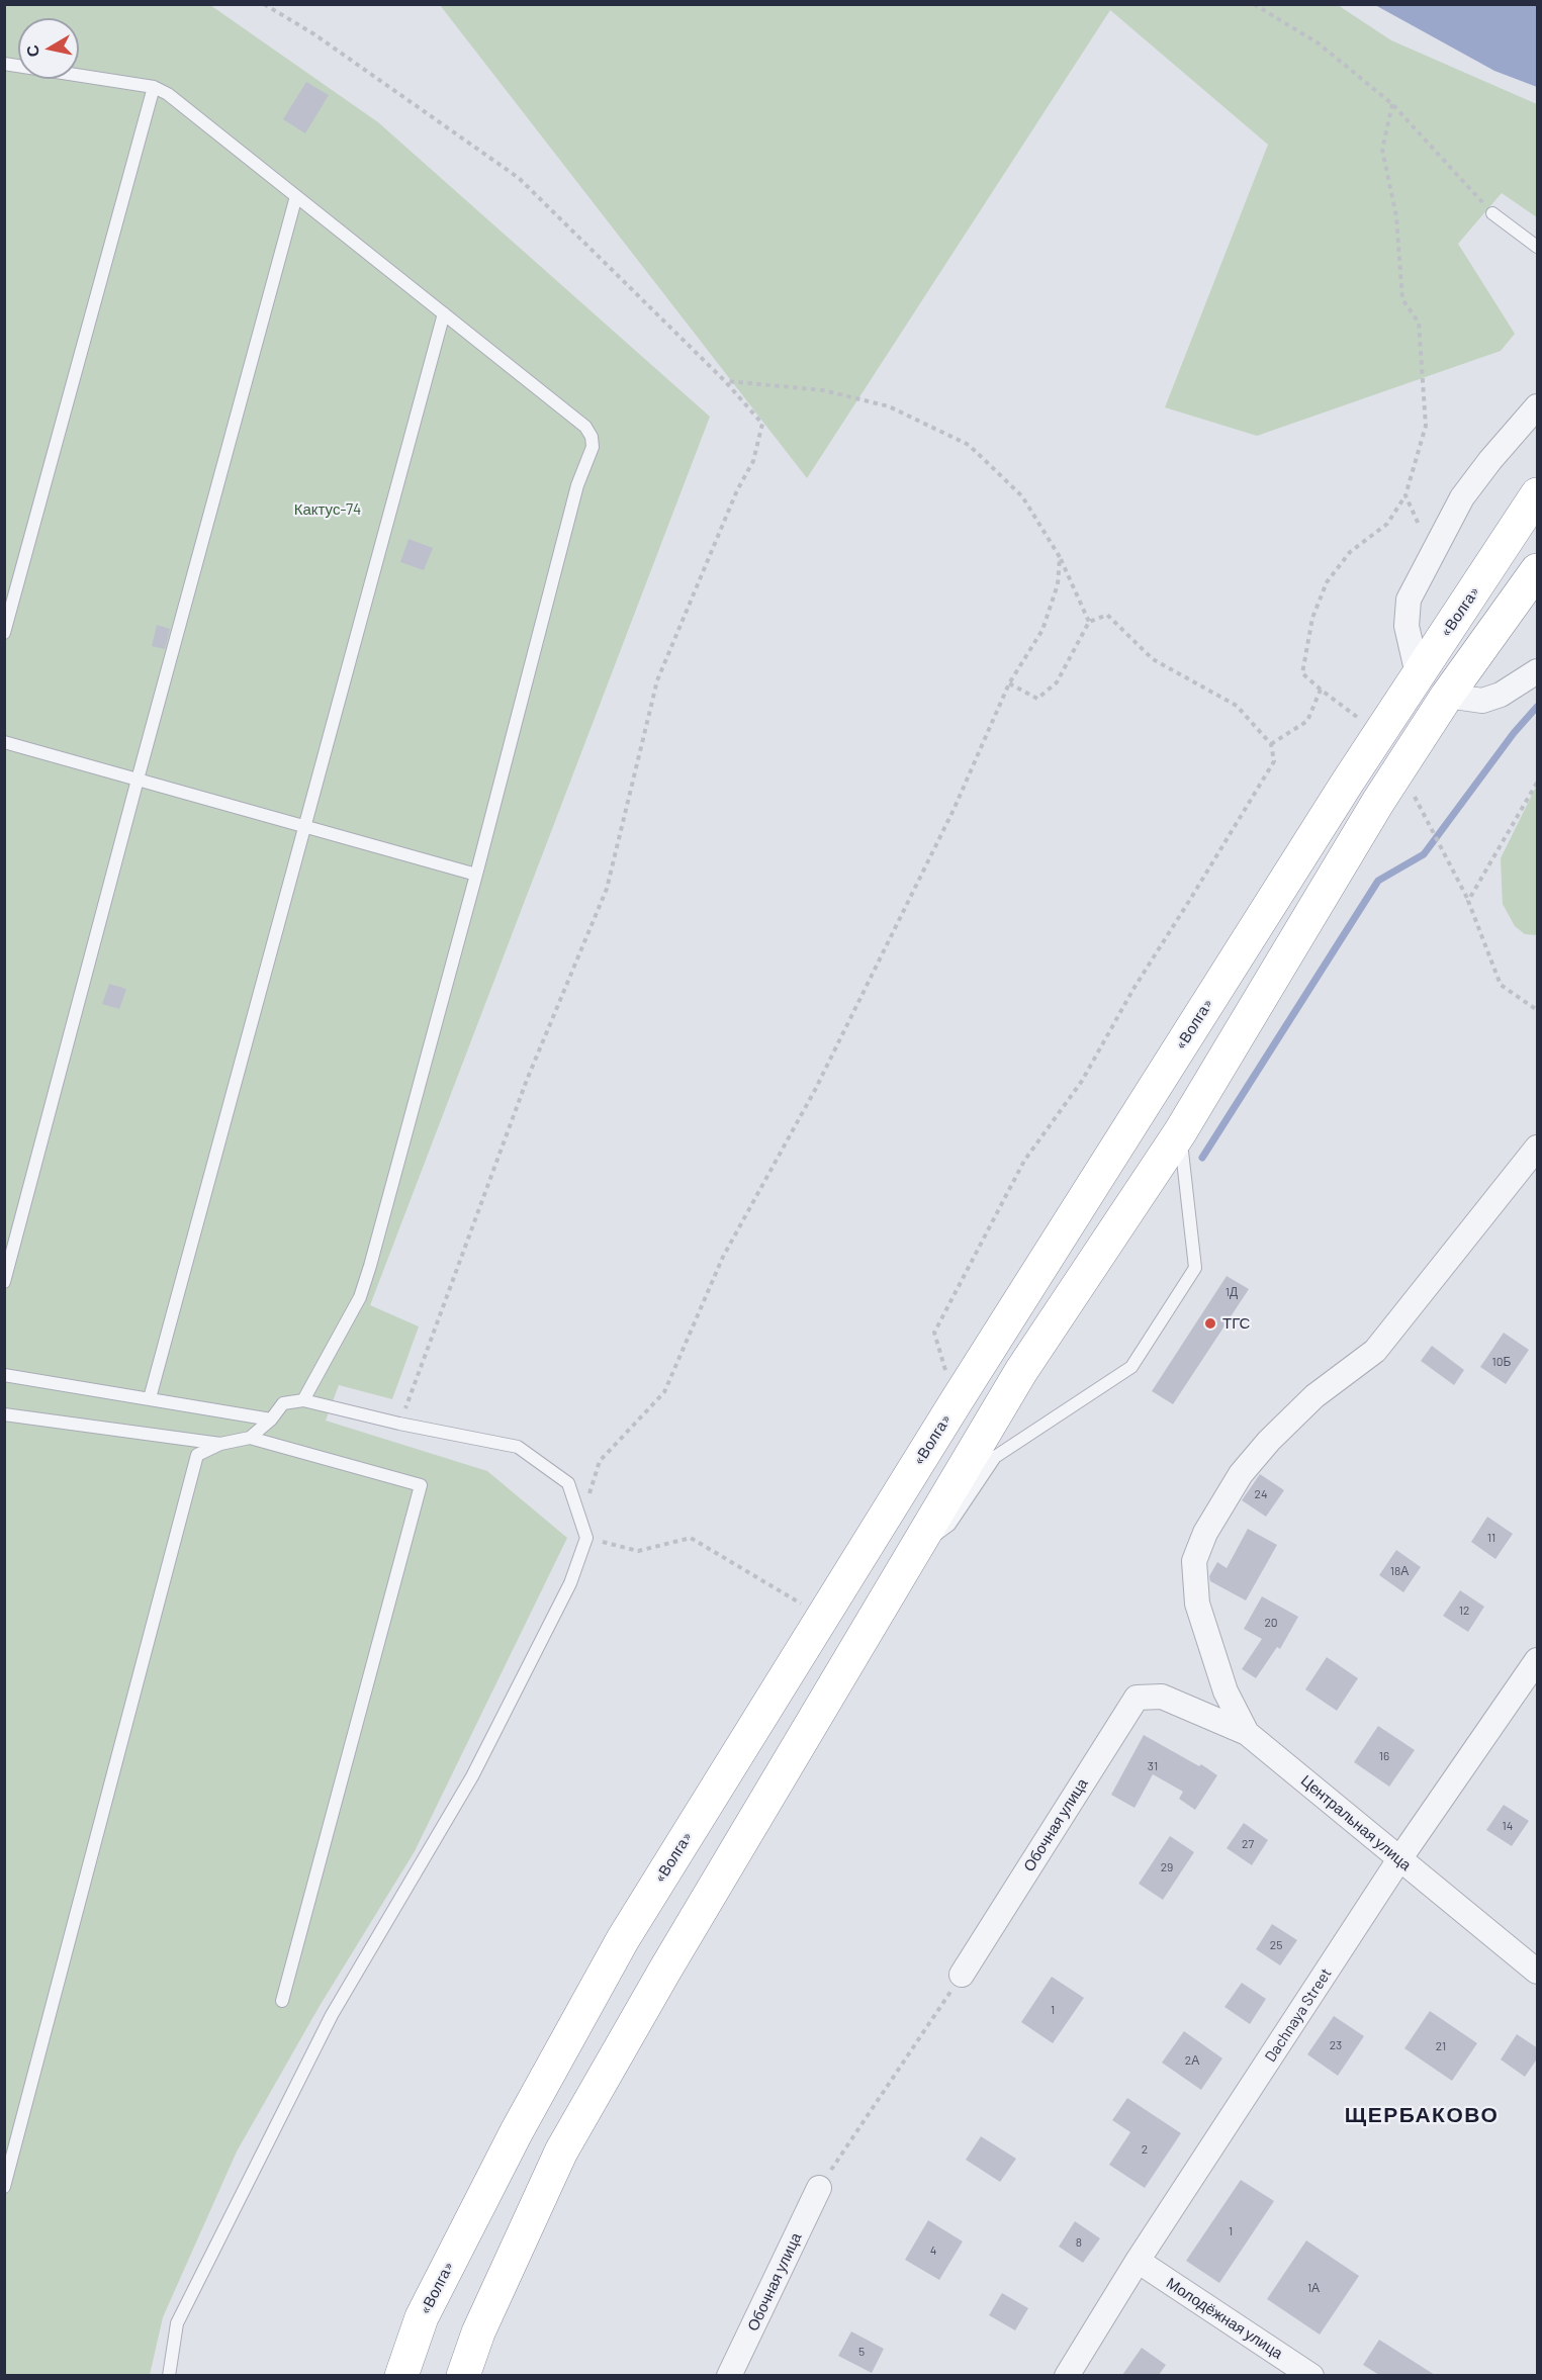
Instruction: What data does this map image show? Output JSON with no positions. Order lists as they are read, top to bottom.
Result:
{
  "streets": {
    "highway": ["«Волга»"],
    "street": [
      "Центральная улица",
      "Обочная улица",
      "Dachnaya Street",
      "Молодёжная улица"
    ]
  },
  "crossings": [
    ["Центральная улица", "Обочная улица"],
    ["Центральная улица", "Dachnaya Street"],
    ["Dachnaya Street", "Молодёжная улица"]
  ],
  "districts": ["ЩЕРБАКОВО"],
  "parks": ["Кактус-74"],
  "places": ["ТГС"],
  "house_numbers": [
    "1Д",
    "10Б",
    "24",
    "11",
    "18А",
    "12",
    "20",
    "16",
    "31",
    "14",
    "27",
    "29",
    "25",
    "1",
    "23",
    "21",
    "2А",
    "2",
    "1",
    "8",
    "4",
    "1А",
    "5"
  ],
  "north": "left"
}
